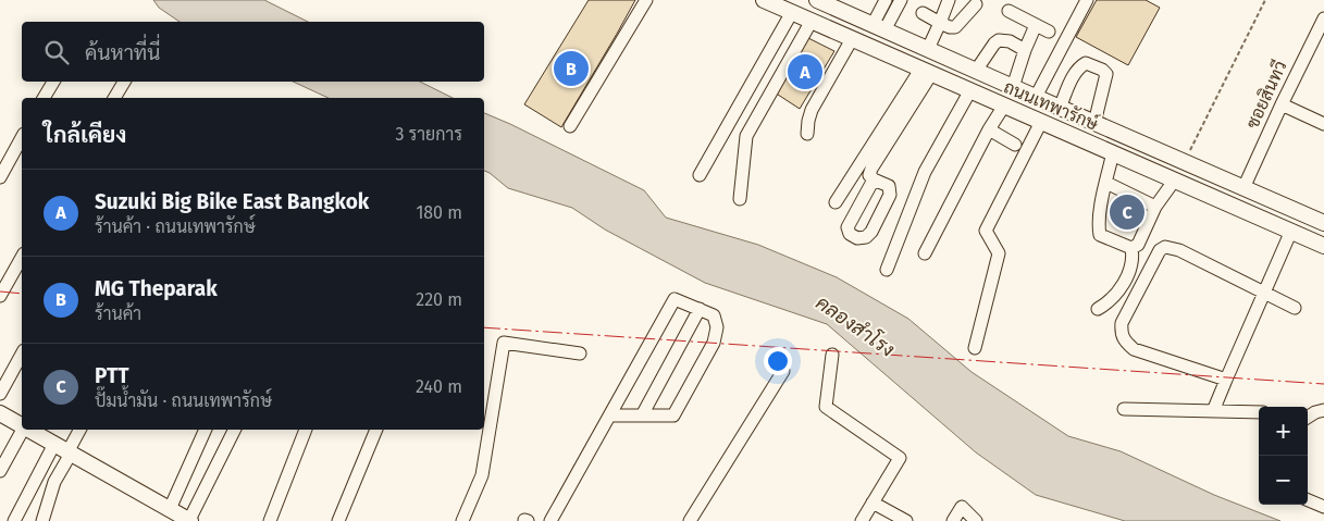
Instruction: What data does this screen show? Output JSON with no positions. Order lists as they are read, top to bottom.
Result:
{
  "streets": {
    "main road": ["ถนนเทพารักษ์"],
    "street": ["ซอยสินทวี"]
  },
  "crossings": [
    ["ซอยสินทวี", "ถนนเทพารักษ์"]
  ],
  "water": ["คลองสำโรง"],
  "page": {
    "search": "ค้นหาที่นี่",
    "pins": ["B", "A", "C"],
    "heading": ["ใกล้เคียง", "3 รายการ"],
    "list": [
      {
        "mark": "A",
        "name": "Suzuki Big Bike East Bangkok",
        "note": "ร้านค้า · ถนนเทพารักษ์",
        "value": "180 m"
      },
      {
        "mark": "B",
        "name": "MG Theparak",
        "note": "ร้านค้า",
        "value": "220 m"
      },
      {
        "mark": "C",
        "name": "PTT",
        "note": "ปั๊มน้ำมัน · ถนนเทพารักษ์",
        "value": "240 m"
      }
    ],
    "map_buttons": ["+", "−"]
  }
}
